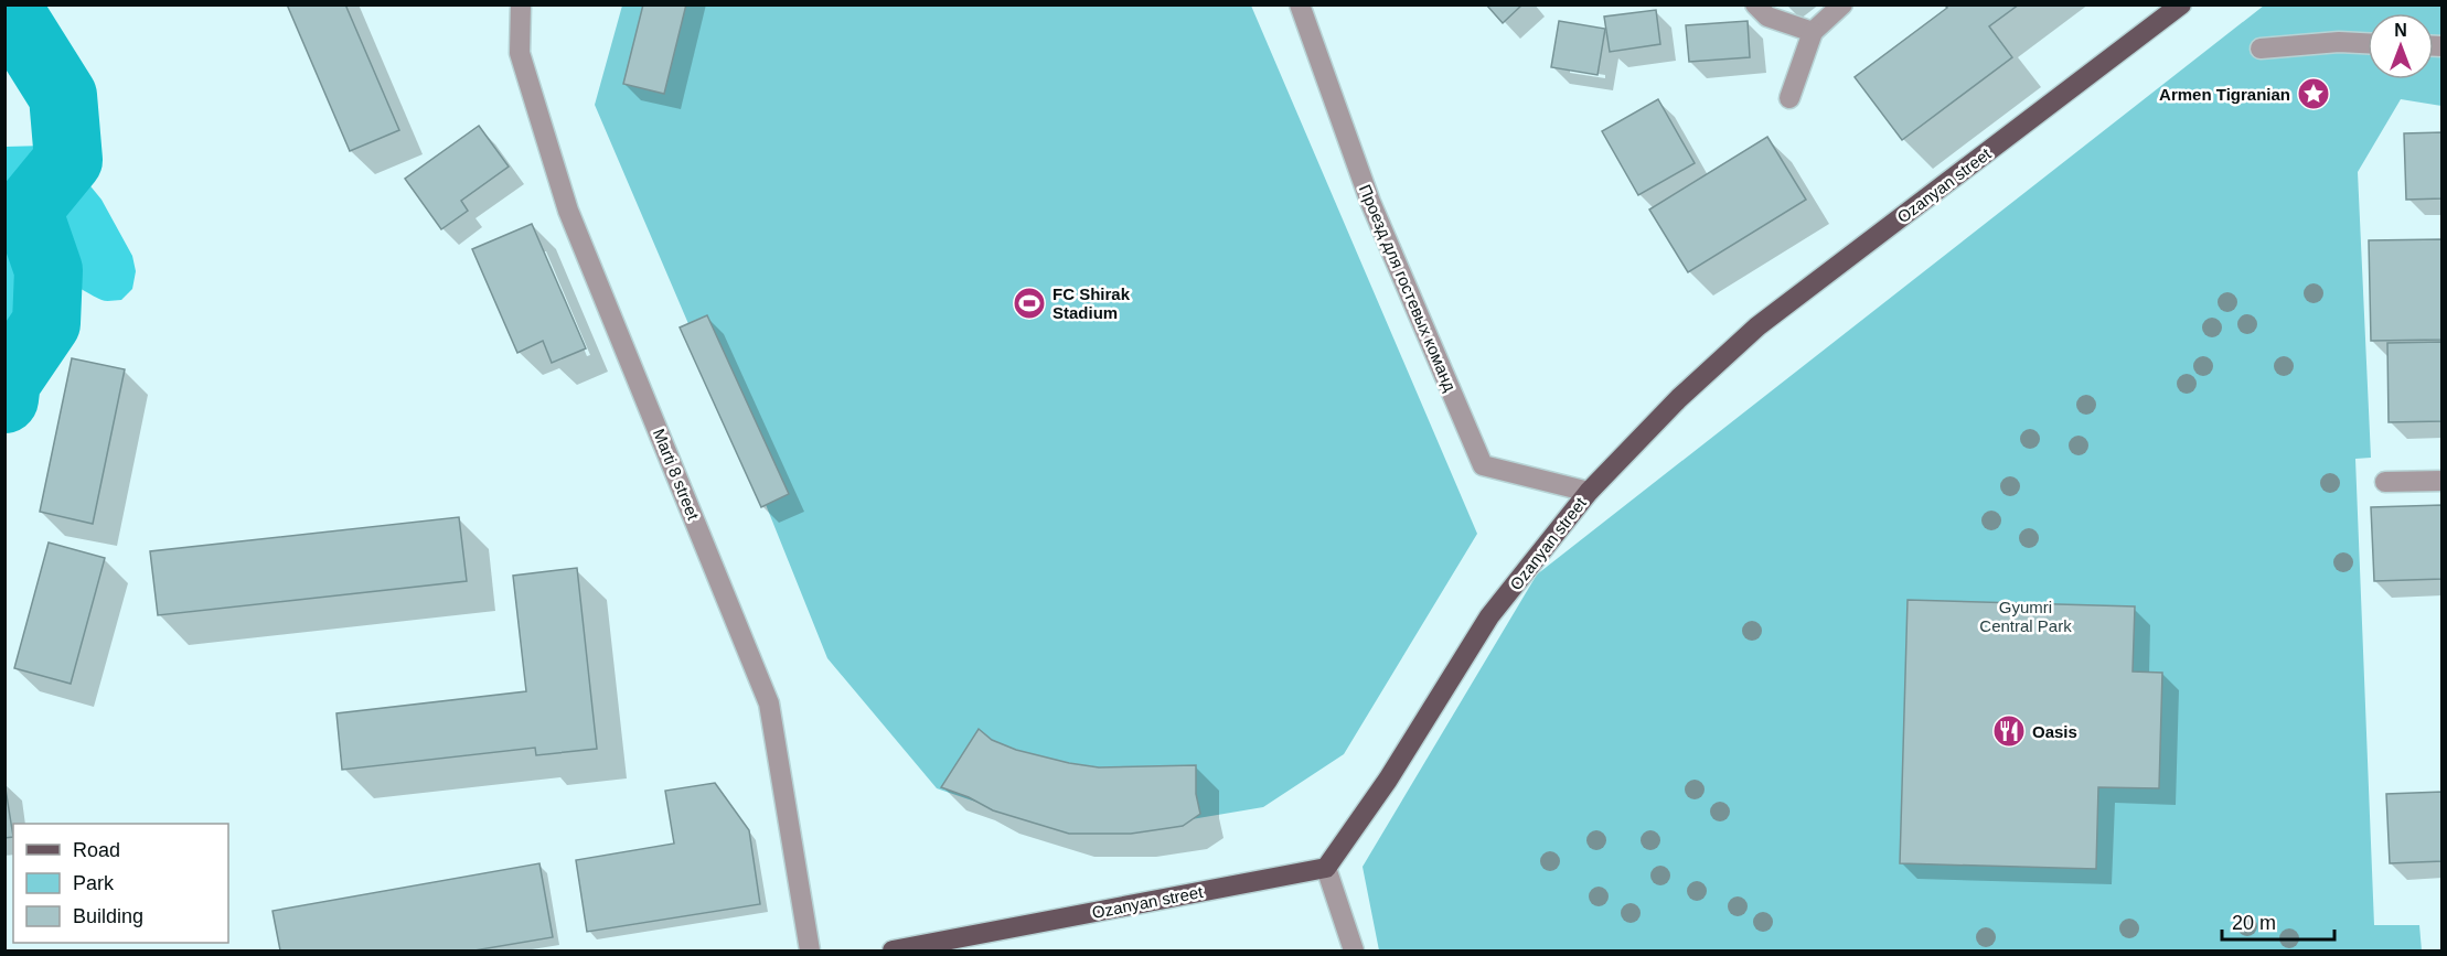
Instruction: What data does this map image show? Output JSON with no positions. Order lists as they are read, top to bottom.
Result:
{
  "streets": {
    "main road": ["Ozanyan street"],
    "street": ["Проезд для гостевых команд", "Marti 8 street"]
  },
  "crossings": [
    ["Ozanyan street", "Проезд для гостевых команд"]
  ],
  "parks": ["Gyumri Central Park"],
  "places": {
    "place": ["Armen Tigranian"],
    "sports": ["FC Shirak Stadium"],
    "restaurant": ["Oasis"]
  },
  "legend": ["Road", "Park", "Building"],
  "scale_bar": "20 m",
  "north": "top"
}
